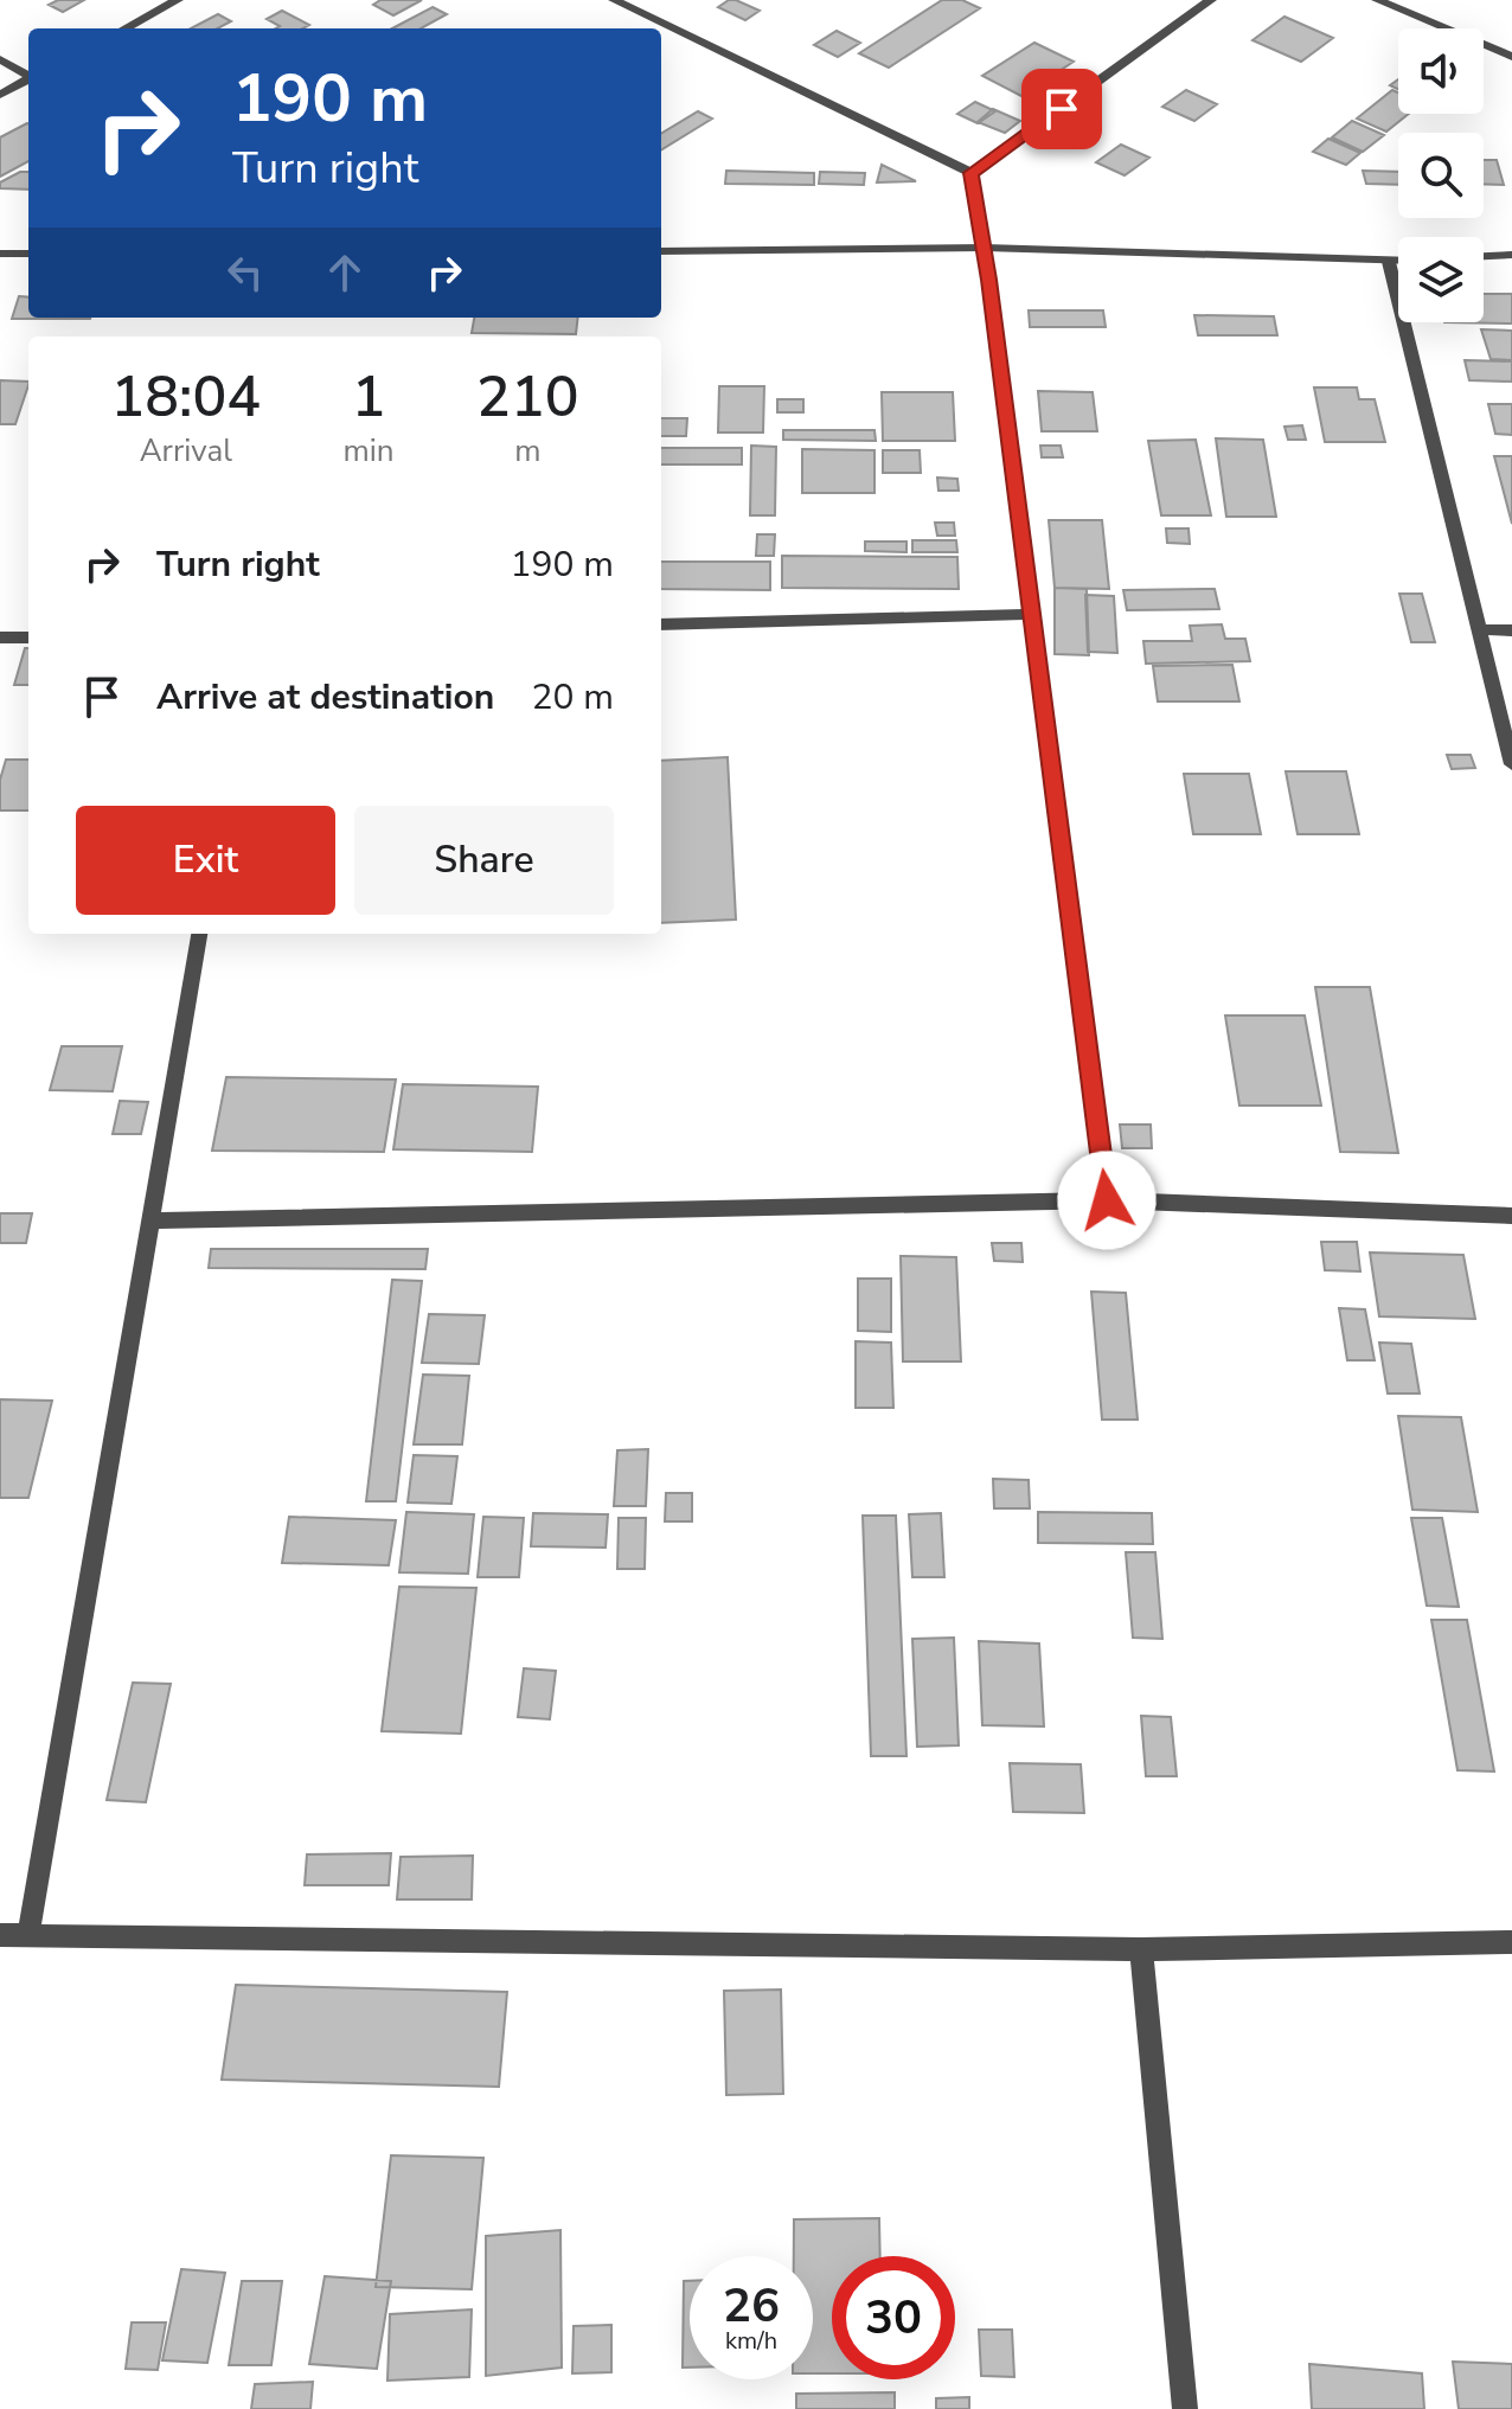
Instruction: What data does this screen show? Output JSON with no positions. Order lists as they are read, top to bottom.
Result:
{
  "page": {
    "turn": ["190 m", "Turn right"],
    "eta": [
      "18:04",
      "Arrival",
      "1",
      "min",
      "210",
      "m"
    ],
    "list": [
      {
        "name": "Turn right",
        "value": "190 m"
      },
      {
        "name": "Arrive at destination",
        "value": "20 m"
      }
    ],
    "buttons": ["Exit", "Share"],
    "speed": "26 km/h",
    "limit": "30"
  }
}
